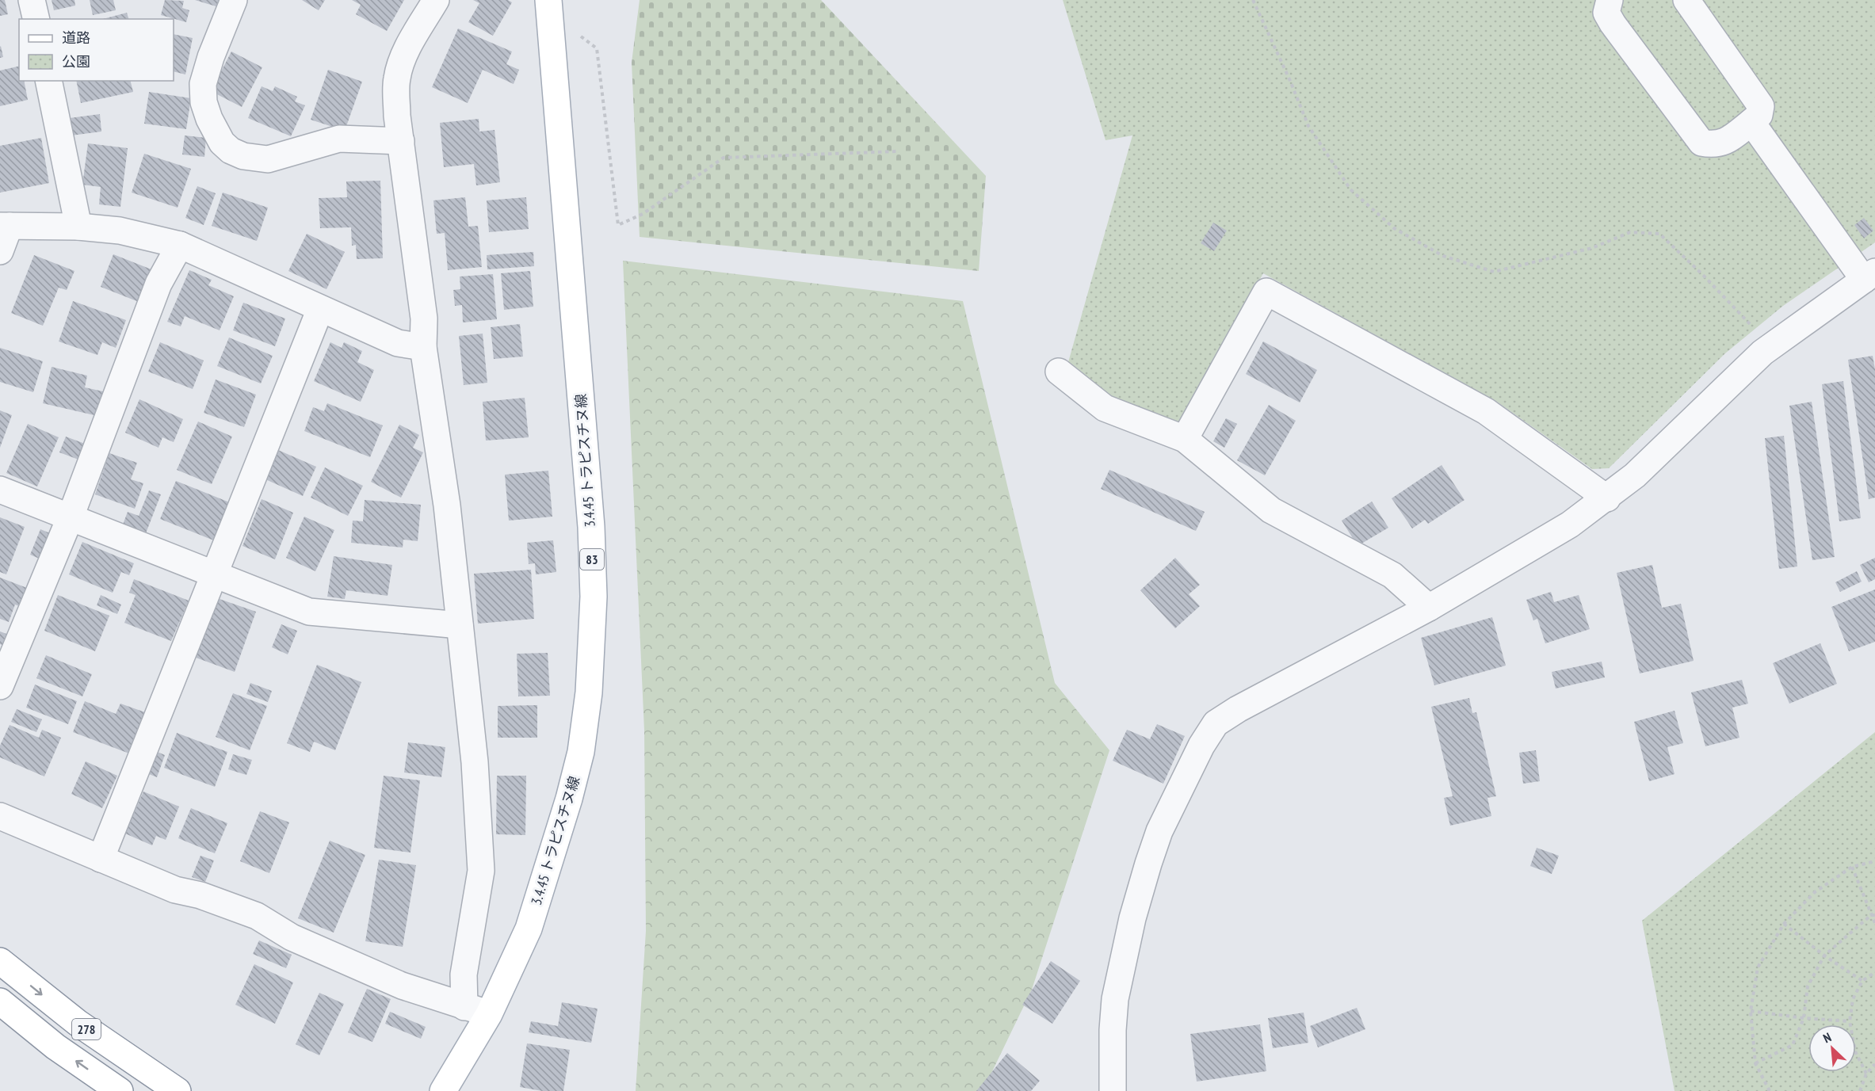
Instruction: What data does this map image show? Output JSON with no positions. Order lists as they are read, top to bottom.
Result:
{
  "streets": {
    "main road": ["3.4.45 トラピスチヌ線", "83", "278"]
  },
  "legend": ["道路", "公園"],
  "north": "top left"
}
